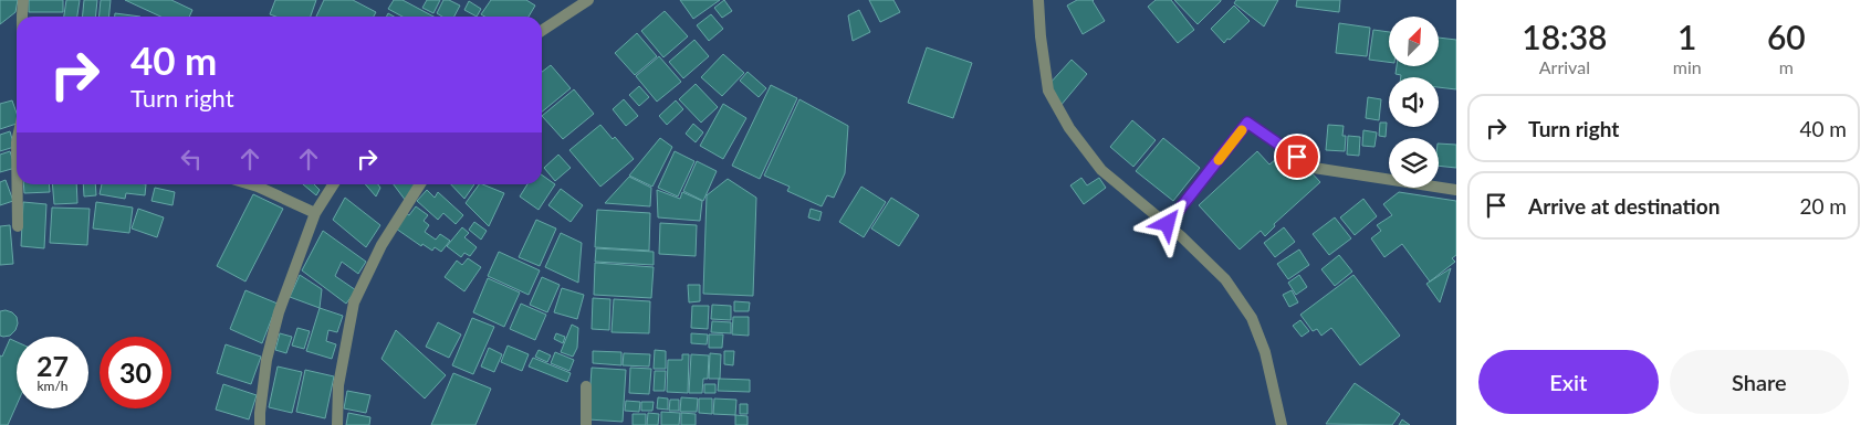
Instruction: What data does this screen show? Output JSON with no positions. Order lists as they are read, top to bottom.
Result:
{
  "north": "top right",
  "page": {
    "eta": [
      "18:38",
      "Arrival",
      "1",
      "min",
      "60",
      "m"
    ],
    "turn": ["40 m", "Turn right"],
    "list": [
      {
        "name": "Turn right",
        "value": "40 m"
      },
      {
        "name": "Arrive at destination",
        "value": "20 m"
      }
    ],
    "speed": "27 km/h",
    "limit": "30",
    "buttons": ["Exit", "Share"]
  }
}
